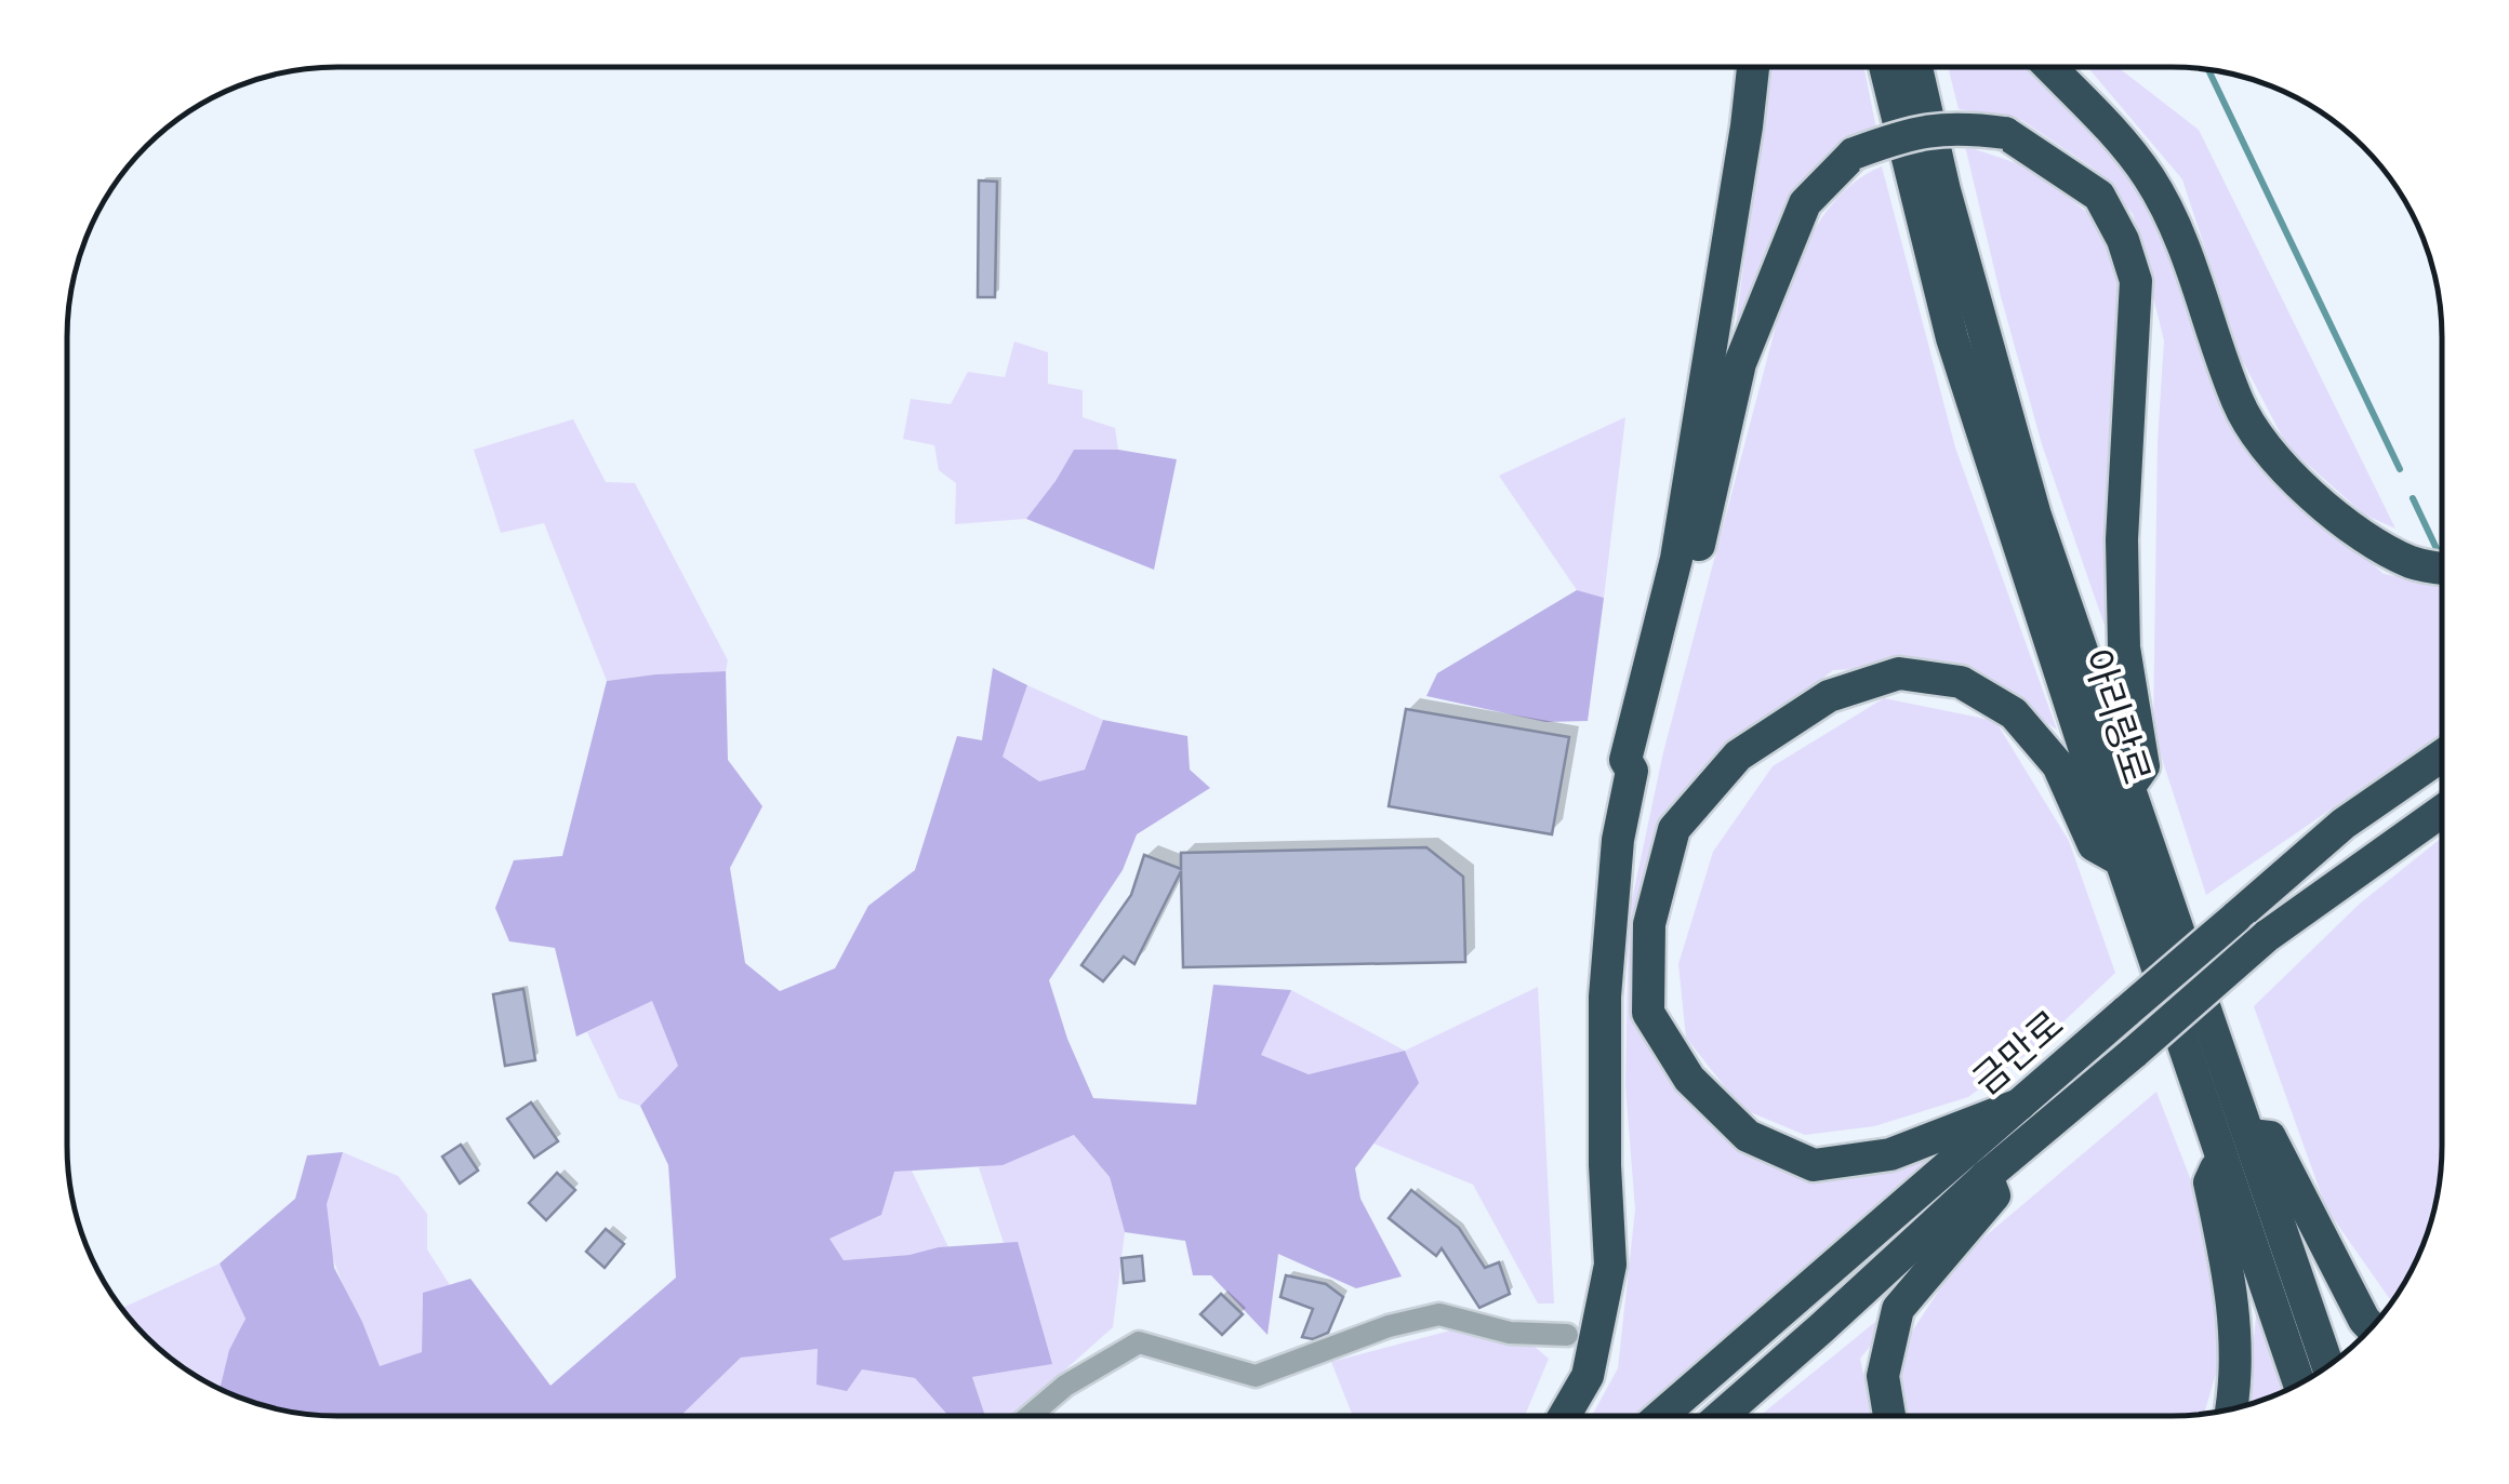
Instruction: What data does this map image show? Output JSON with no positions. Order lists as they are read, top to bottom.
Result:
{
  "streets": {
    "highway": ["아리랑로", "금만로"]
  }
}
